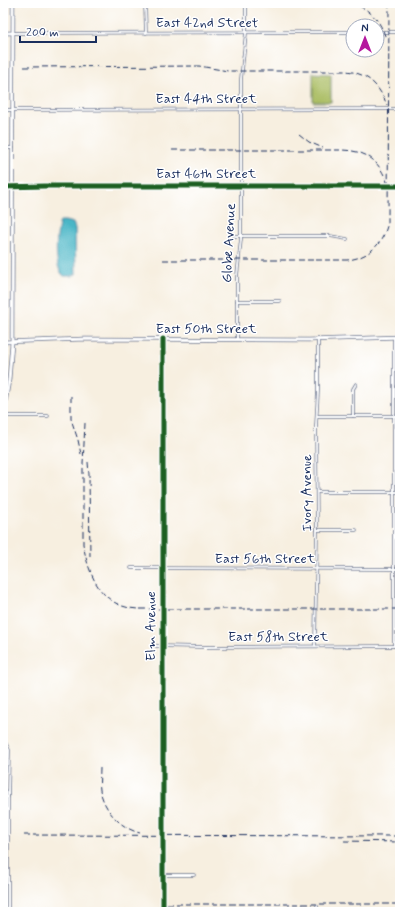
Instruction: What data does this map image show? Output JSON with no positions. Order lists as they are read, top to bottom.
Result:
{
  "streets": {
    "main road": ["East 50th Street", "Elm Avenue"],
    "street": [
      "East 42nd Street",
      "East 44th Street",
      "East 46th Street",
      "Globe Avenue",
      "Ivory Avenue",
      "East 56th Street",
      "East 58th Street"
    ]
  },
  "crossings": [
    ["East 42nd Street", "Globe Avenue"],
    ["East 44th Street", "Globe Avenue"],
    ["East 46th Street", "Globe Avenue"],
    ["Globe Avenue", "East 50th Street"],
    ["East 50th Street", "Ivory Avenue"],
    ["East 50th Street", "Elm Avenue"],
    ["Ivory Avenue", "East 56th Street"],
    ["Ivory Avenue", "East 58th Street"],
    ["East 56th Street", "Elm Avenue"],
    ["Elm Avenue", "East 58th Street"]
  ],
  "scale_bar": "200 m",
  "north": "top"
}
